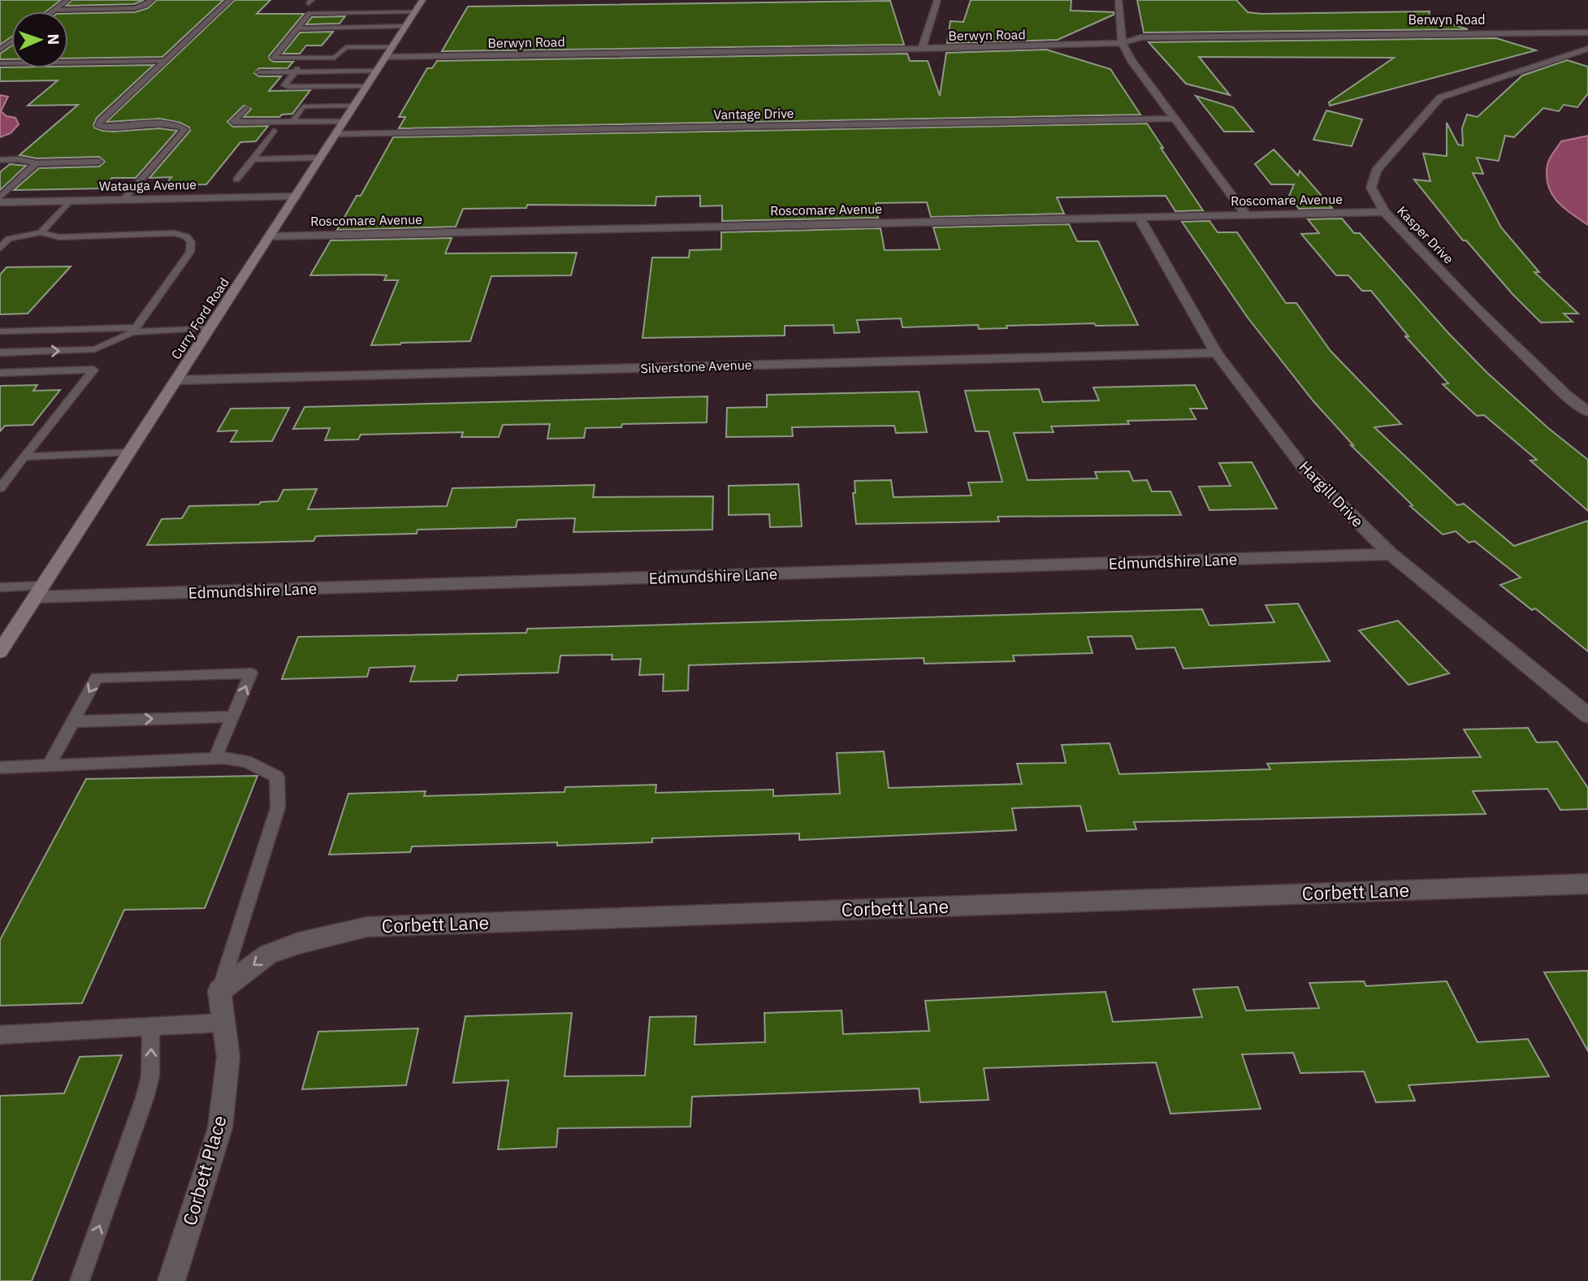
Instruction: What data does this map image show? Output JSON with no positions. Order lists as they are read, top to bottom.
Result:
{
  "streets": {
    "street": [
      "Berwyn Road",
      "Vantage Drive",
      "Watauga Avenue",
      "Roscomare Avenue",
      "Kasper Drive",
      "Curry Ford Road",
      "Silverstone Avenue",
      "Hargill Drive",
      "Edmundshire Lane",
      "Corbett Lane",
      "Corbett Place"
    ]
  },
  "crossings": [
    ["Berwyn Road", "Curry Ford Road"],
    ["Vantage Drive", "Curry Ford Road"],
    ["Watauga Avenue", "Curry Ford Road"],
    ["Roscomare Avenue", "Kasper Drive"],
    ["Roscomare Avenue", "Curry Ford Road"],
    ["Roscomare Avenue", "Hargill Drive"],
    ["Curry Ford Road", "Silverstone Avenue"],
    ["Curry Ford Road", "Edmundshire Lane"],
    ["Silverstone Avenue", "Hargill Drive"],
    ["Hargill Drive", "Edmundshire Lane"],
    ["Corbett Lane", "Corbett Place"]
  ],
  "one_way": ["Corbett Lane"],
  "north": "right"
}
